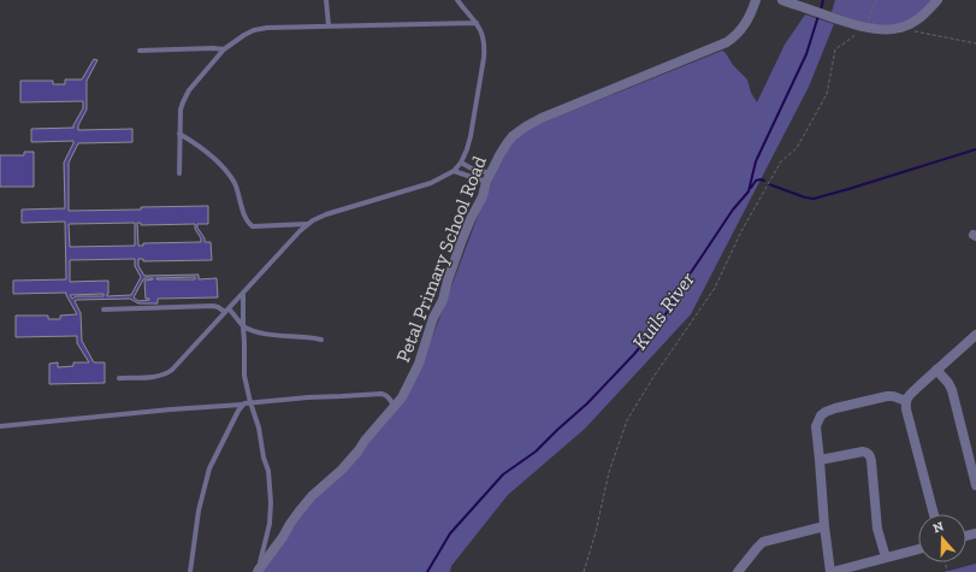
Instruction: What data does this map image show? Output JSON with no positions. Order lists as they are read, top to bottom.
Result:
{
  "streets": {
    "street": ["Petal Primary School Road"]
  },
  "water": ["Kuils River"],
  "north": "top"
}
